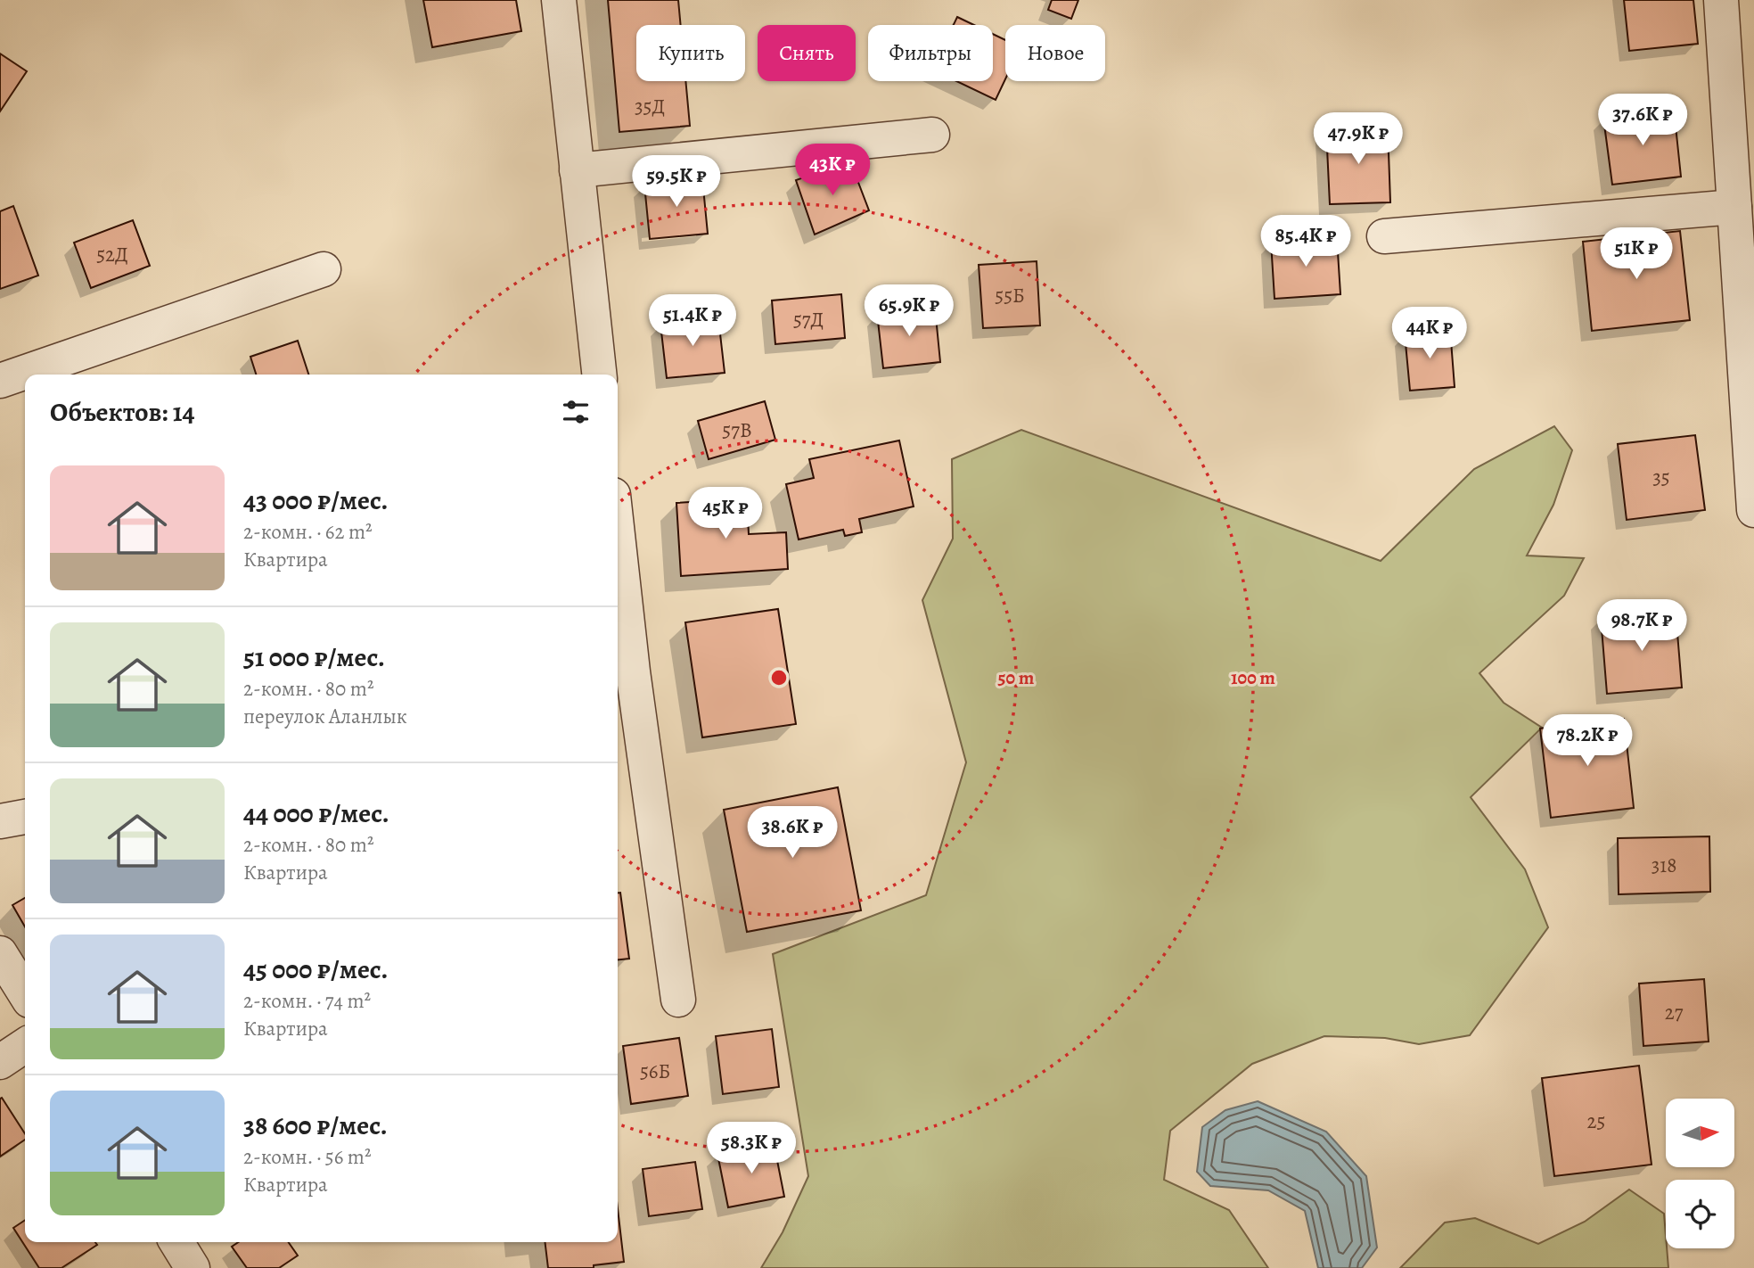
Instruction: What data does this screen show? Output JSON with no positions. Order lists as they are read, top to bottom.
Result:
{
  "house_numbers": [
    "35Д",
    "52Д",
    "55Б",
    "57Д",
    "57В",
    "35",
    "318",
    "27",
    "56Б",
    "25"
  ],
  "north": "right",
  "page": {
    "chip": [
      "Купить",
      "Снять",
      "Фильтры",
      "Новое"
    ],
    "price": [
      "37.6K ₽",
      "47.9K ₽",
      "43K ₽",
      "59.5K ₽",
      "85.4K ₽",
      "51K ₽",
      "65.9K ₽",
      "51.4K ₽",
      "44K ₽",
      "45K ₽",
      "98.7K ₽",
      "78.2K ₽",
      "38.6K ₽",
      "58.3K ₽"
    ],
    "heading": "Объектов: 14",
    "list": [
      {
        "name": "43 000 ₽/мес.",
        "note": "2-комн. · 62 m² · Квартира"
      },
      {
        "name": "51 000 ₽/мес.",
        "note": "2-комн. · 80 m² · переулок Аланлык"
      },
      {
        "name": "44 000 ₽/мес.",
        "note": "2-комн. · 80 m² · Квартира"
      },
      {
        "name": "45 000 ₽/мес.",
        "note": "2-комн. · 74 m² · Квартира"
      },
      {
        "name": "38 600 ₽/мес.",
        "note": "2-комн. · 56 m² · Квартира"
      }
    ]
  },
  "rings": ["50 m", "100 m"]
}
